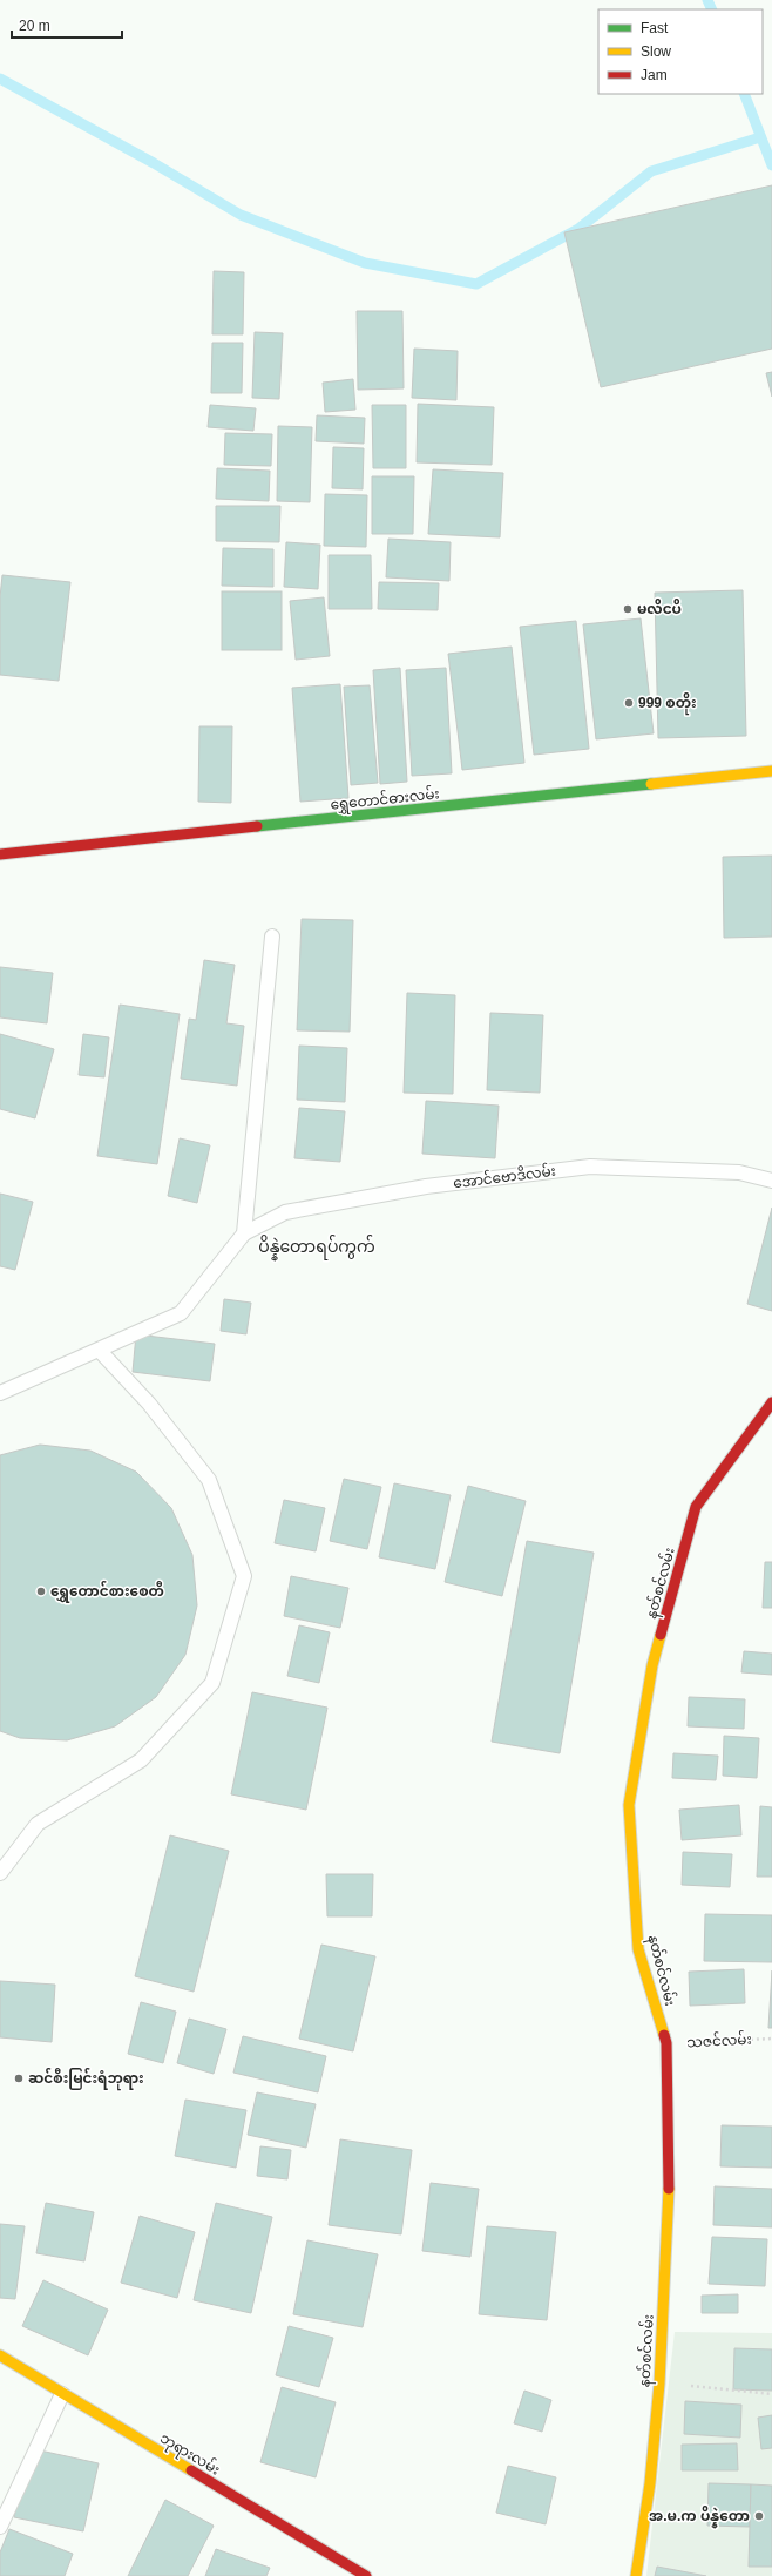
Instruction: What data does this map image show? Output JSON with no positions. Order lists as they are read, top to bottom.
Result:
{
  "streets": {
    "street": ["ရွှေတောင်ဓားလမ်း", "နတ်စင်လမ်း", "ဘုရားလမ်း"],
    "lane": ["အောင်ဗောဒိလမ်း"],
    "path": ["သဇင်လမ်း"]
  },
  "crossings": [
    ["နတ်စင်လမ်း", "သဇင်လမ်း"]
  ],
  "districts": ["ပိန္နဲတောရပ်ကွက်"],
  "places": [
    "မလိငပိ",
    "999 စတိုး",
    "ရွှေတောင်စားစေတီ",
    "ဆင်စီးမြင်းရံဘုရား",
    "အ.မ.က ပိန္နဲတော"
  ],
  "legend": ["Fast", "Slow", "Jam"],
  "scale_bar": "20 m"
}
